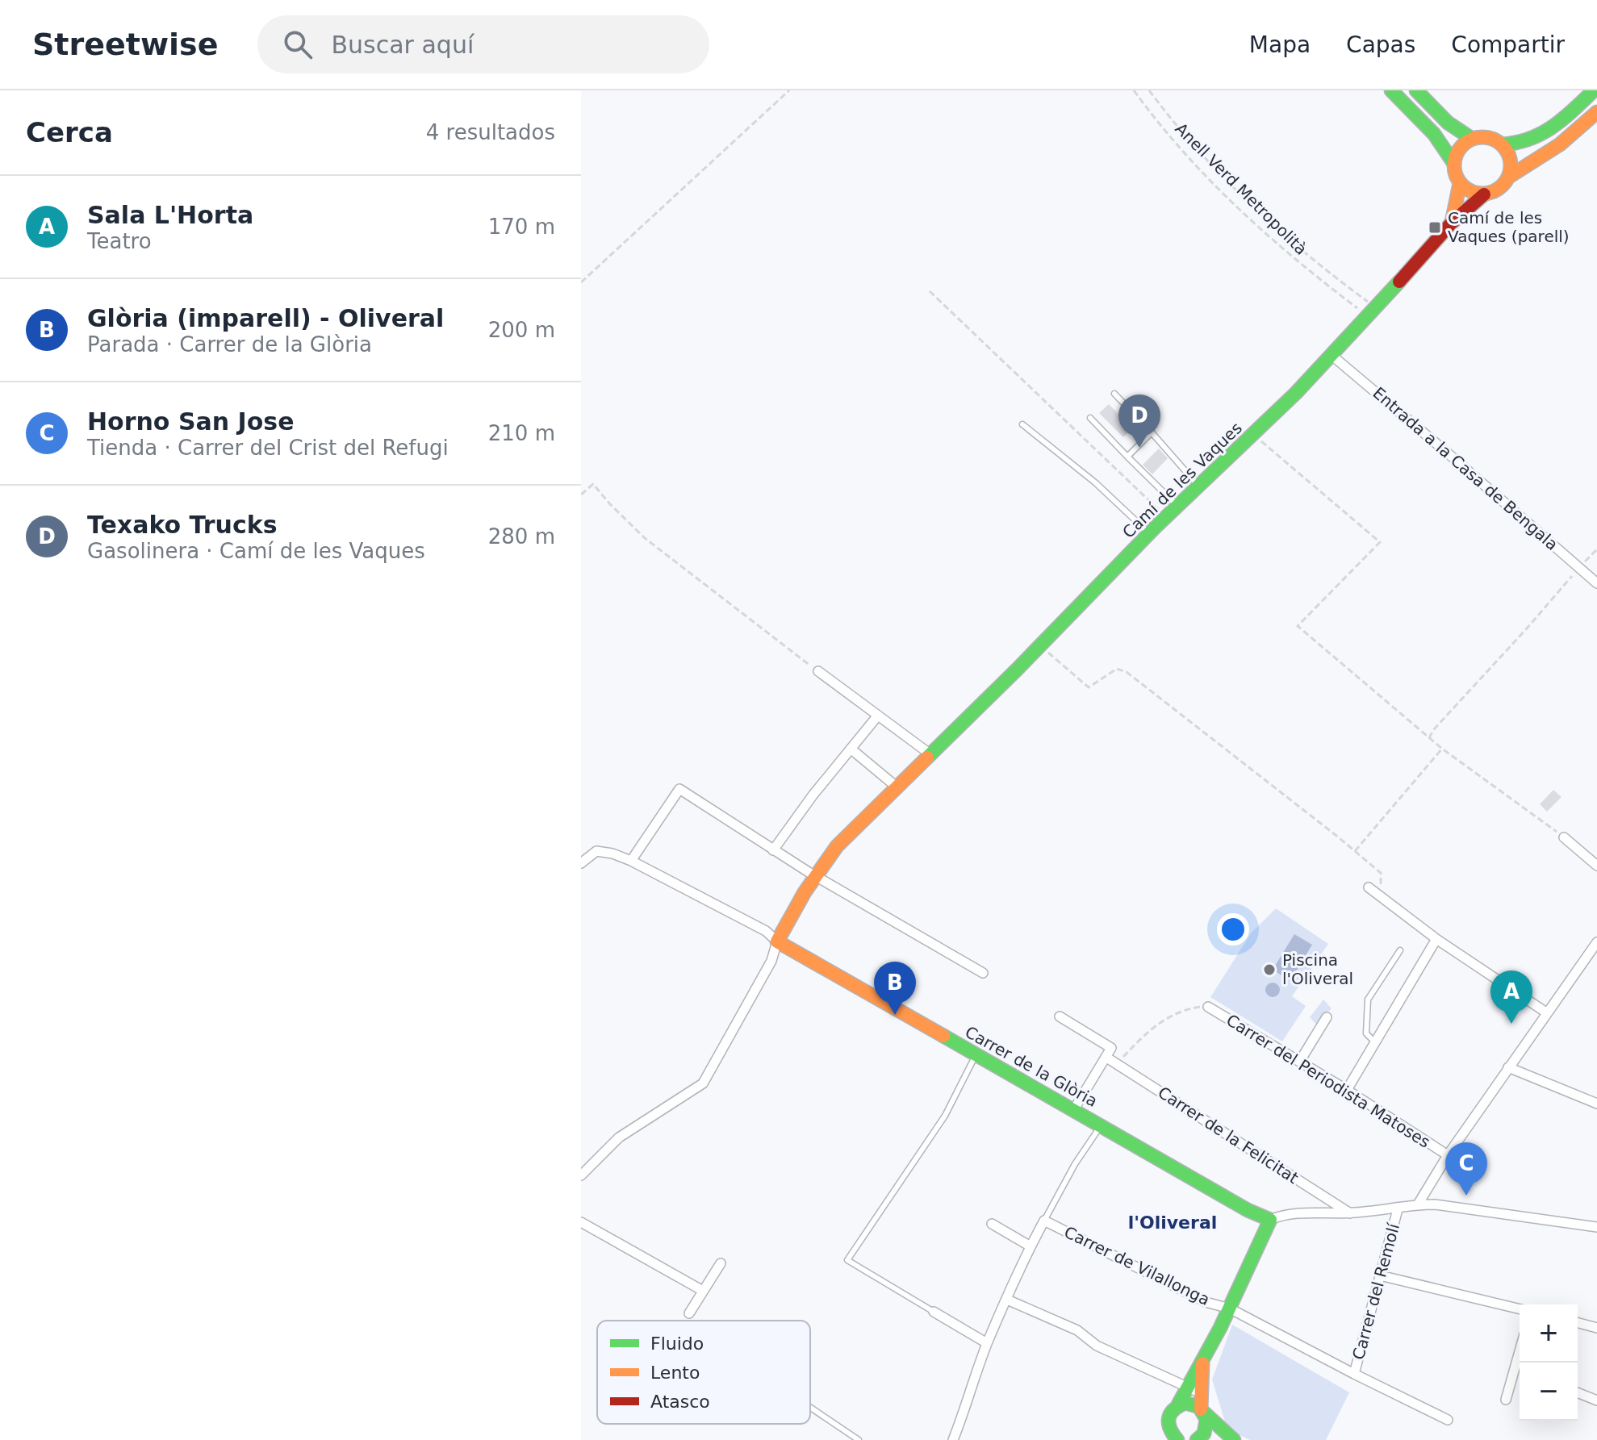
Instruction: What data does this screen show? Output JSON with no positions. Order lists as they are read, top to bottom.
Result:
{
  "streets": {
    "street": [
      "Entrada a la Casa de Bengala",
      "Camí de les Vaques",
      "Carrer de la Glòria",
      "Carrer del Periodista Matoses",
      "Carrer de la Felicitat",
      "Carrer de Vilallonga",
      "Carrer del Remolí"
    ],
    "path": ["Anell Verd Metropolità"]
  },
  "crossings": [
    ["Anell Verd Metropolità", "Camí de les Vaques"],
    ["Entrada a la Casa de Bengala", "Camí de les Vaques"],
    ["Camí de les Vaques", "Carrer de la Glòria"],
    ["Carrer de Vilallonga", "Carrer del Remolí"]
  ],
  "districts": ["l'Oliveral"],
  "places": {
    "transit": ["Camí de les Vaques (parell)"],
    "other": ["Piscina l'Oliveral"]
  },
  "legend": ["Fluido", "Lento", "Atasco"],
  "page": {
    "header": "Streetwise",
    "search": "Buscar aquí",
    "nav": ["Mapa", "Capas", "Compartir"],
    "heading": ["Cerca", "4 resultados"],
    "list": [
      {
        "mark": "A",
        "name": "Sala L'Horta",
        "note": "Teatro",
        "value": "170 m"
      },
      {
        "mark": "B",
        "name": "Glòria (imparell) - Oliveral",
        "note": "Parada · Carrer de la Glòria",
        "value": "200 m"
      },
      {
        "mark": "C",
        "name": "Horno San Jose",
        "note": "Tienda · Carrer del Crist del Refugi",
        "value": "210 m"
      },
      {
        "mark": "D",
        "name": "Texako Trucks",
        "note": "Gasolinera · Camí de les Vaques",
        "value": "280 m"
      }
    ],
    "pins": [
      "D",
      "B",
      "A",
      "C"
    ],
    "map_buttons": ["+", "−"]
  }
}
